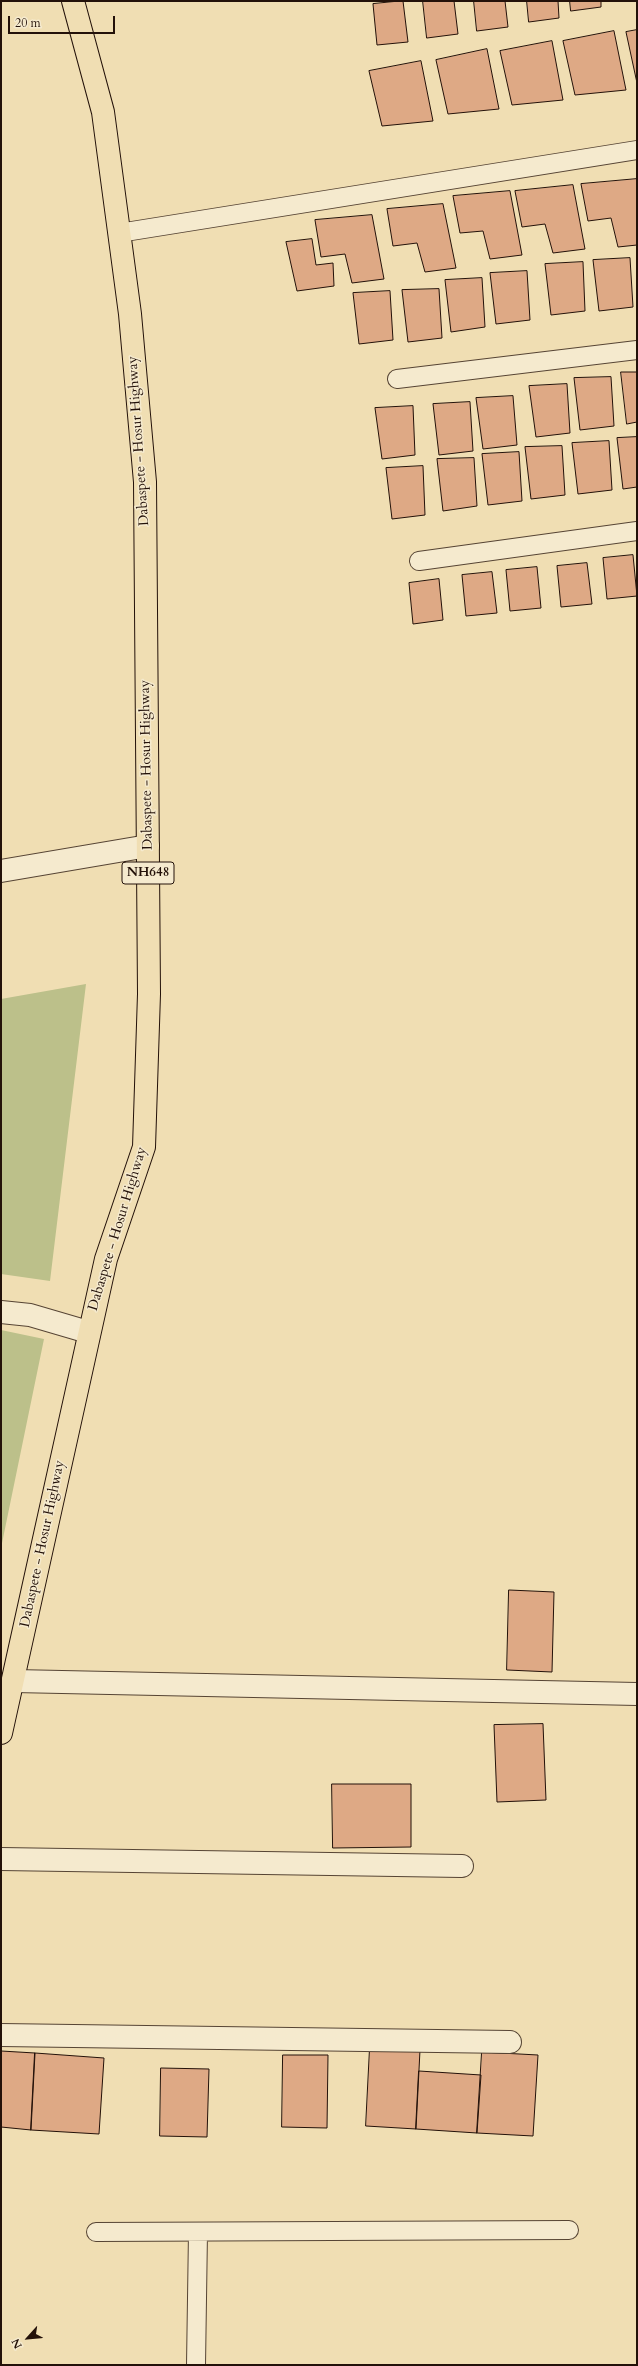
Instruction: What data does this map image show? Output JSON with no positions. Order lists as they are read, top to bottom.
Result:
{
  "streets": {
    "highway": ["Dabaspete - Hosur Highway", "NH648"]
  },
  "scale_bar": "20 m",
  "north": "bottom left"
}
